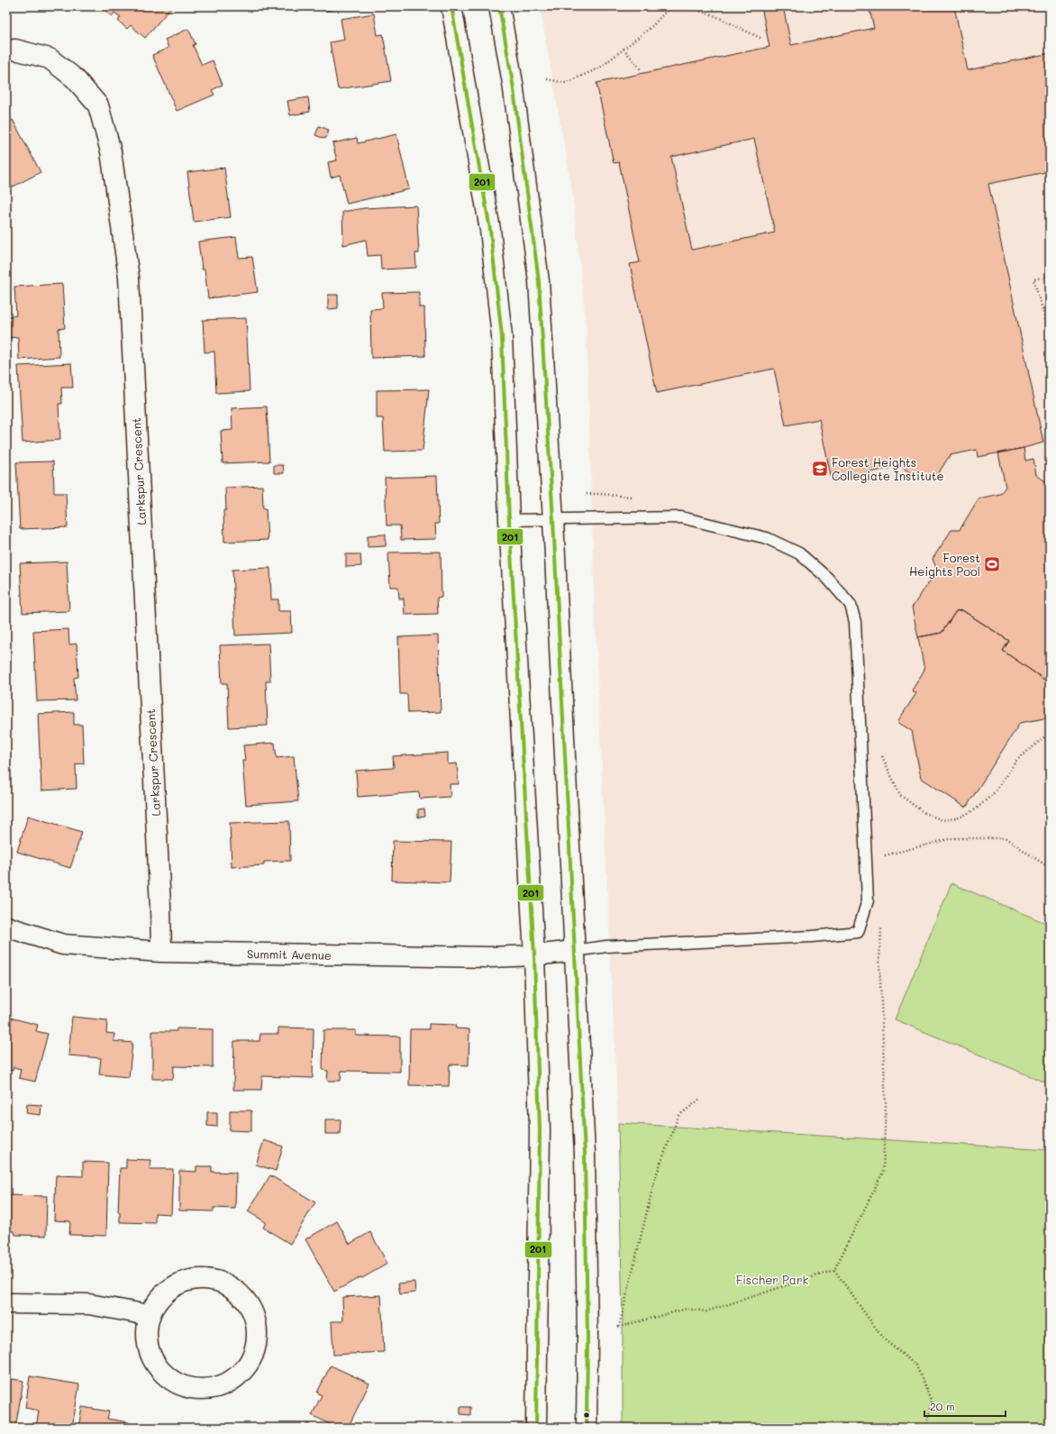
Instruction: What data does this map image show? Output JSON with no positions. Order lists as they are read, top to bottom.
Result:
{
  "streets": {
    "main road": ["Larkspur Crescent", "Summit Avenue"]
  },
  "crossings": [
    ["Larkspur Crescent", "Summit Avenue"]
  ],
  "parks": ["Fischer Park"],
  "places": {
    "school or university": ["Forest Heights Collegiate Institute"],
    "sports": ["Forest Heights Pool"]
  },
  "lines": ["transit line 201"],
  "scale_bar": "20 m"
}
